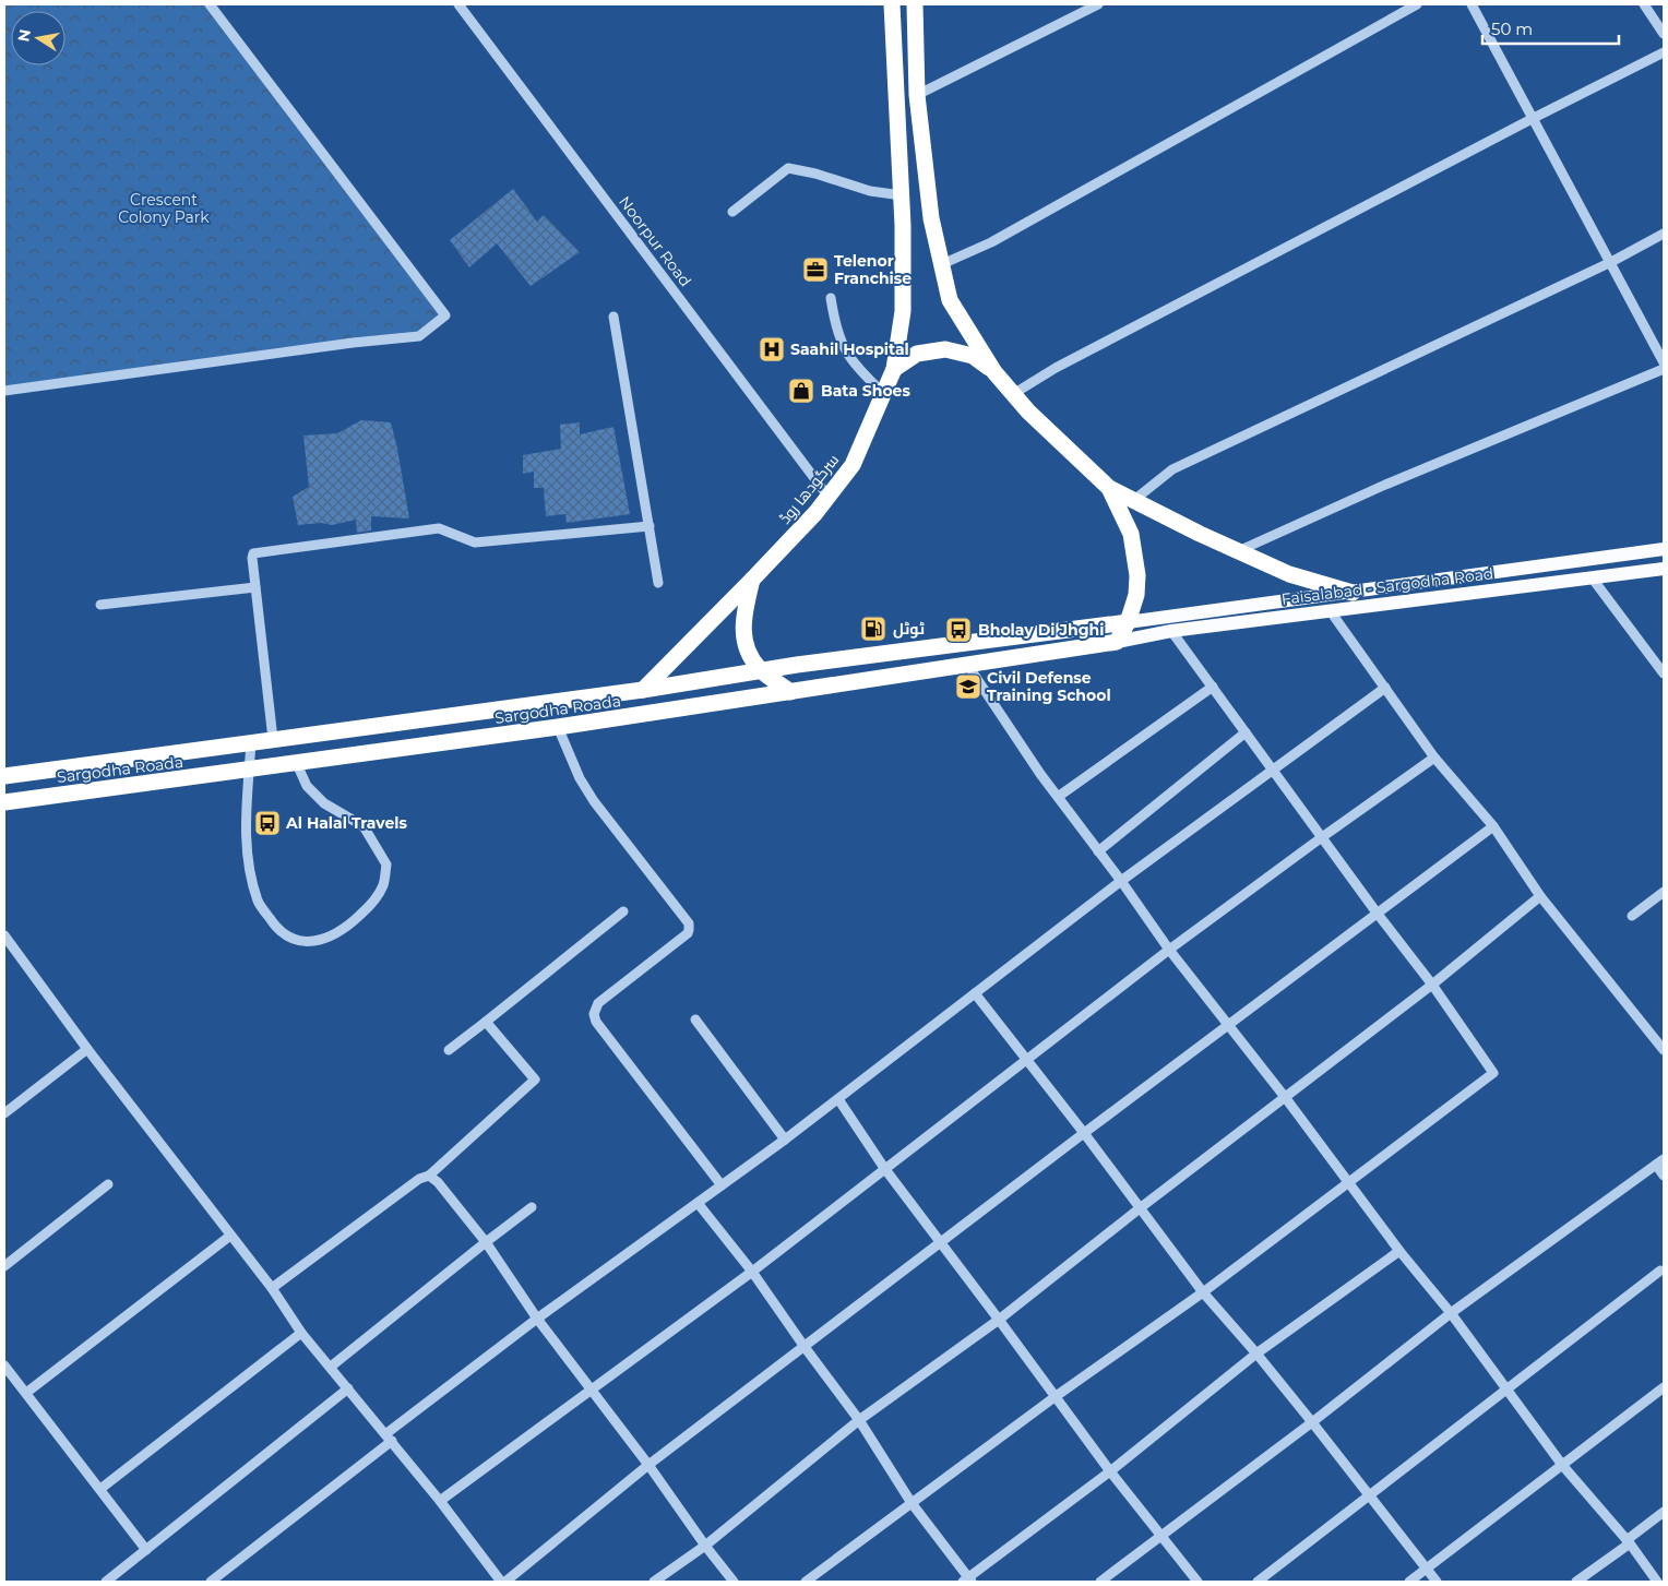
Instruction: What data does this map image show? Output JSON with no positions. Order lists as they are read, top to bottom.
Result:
{
  "streets": {
    "highway": ["سرگودھا روڈ", "Sargodha Roada"],
    "main road": ["Faisalabad - Sargodha Road"],
    "street": ["Noorpur Road"]
  },
  "crossings": [
    ["Noorpur Road", "سرگودھا روڈ"],
    ["سرگودھا روڈ", "Sargodha Roada"],
    ["Faisalabad - Sargodha Road", "Sargodha Roada"]
  ],
  "parks": ["Crescent Colony Park"],
  "places": {
    "office": ["Telenor Franchise"],
    "hospital": ["Saahil Hospital"],
    "shop": ["Bata Shoes"],
    "fuel station": ["ٹوٹل"],
    "bus stop": ["Bholay Di Jhghi", "Al Halal Travels"],
    "school or university": ["Civil Defense Training School"]
  },
  "scale_bar": "50 m",
  "north": "left"
}
